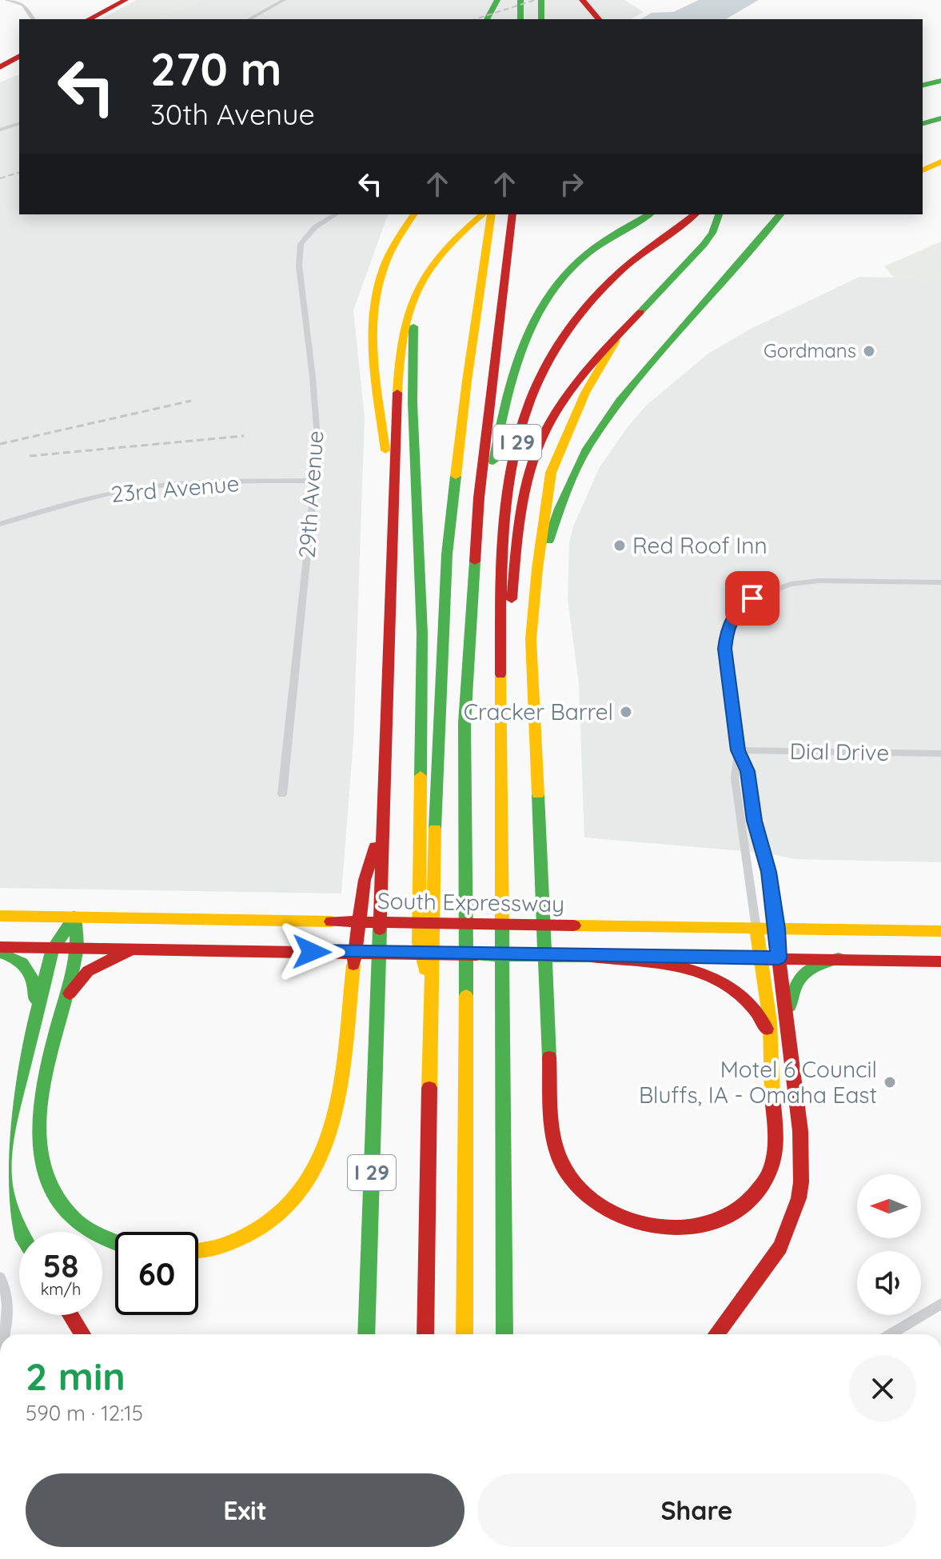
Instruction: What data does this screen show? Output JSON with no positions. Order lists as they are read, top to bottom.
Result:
{
  "streets": {
    "main road": ["I 29", "South Expressway"],
    "street": ["23rd Avenue", "29th Avenue", "Dial Drive"]
  },
  "crossings": [
    ["23rd Avenue", "29th Avenue"]
  ],
  "places": [
    "Gordmans",
    "Red Roof Inn",
    "Cracker Barrel",
    "Motel 6 Council Bluffs, IA - Omaha East"
  ],
  "north": "left",
  "page": {
    "turn": ["270 m", "30th Avenue"],
    "speed": "58 km/h",
    "limit": "60",
    "heading": ["2 min", "590 m · 12:15"],
    "buttons": ["Exit", "Share"]
  }
}
